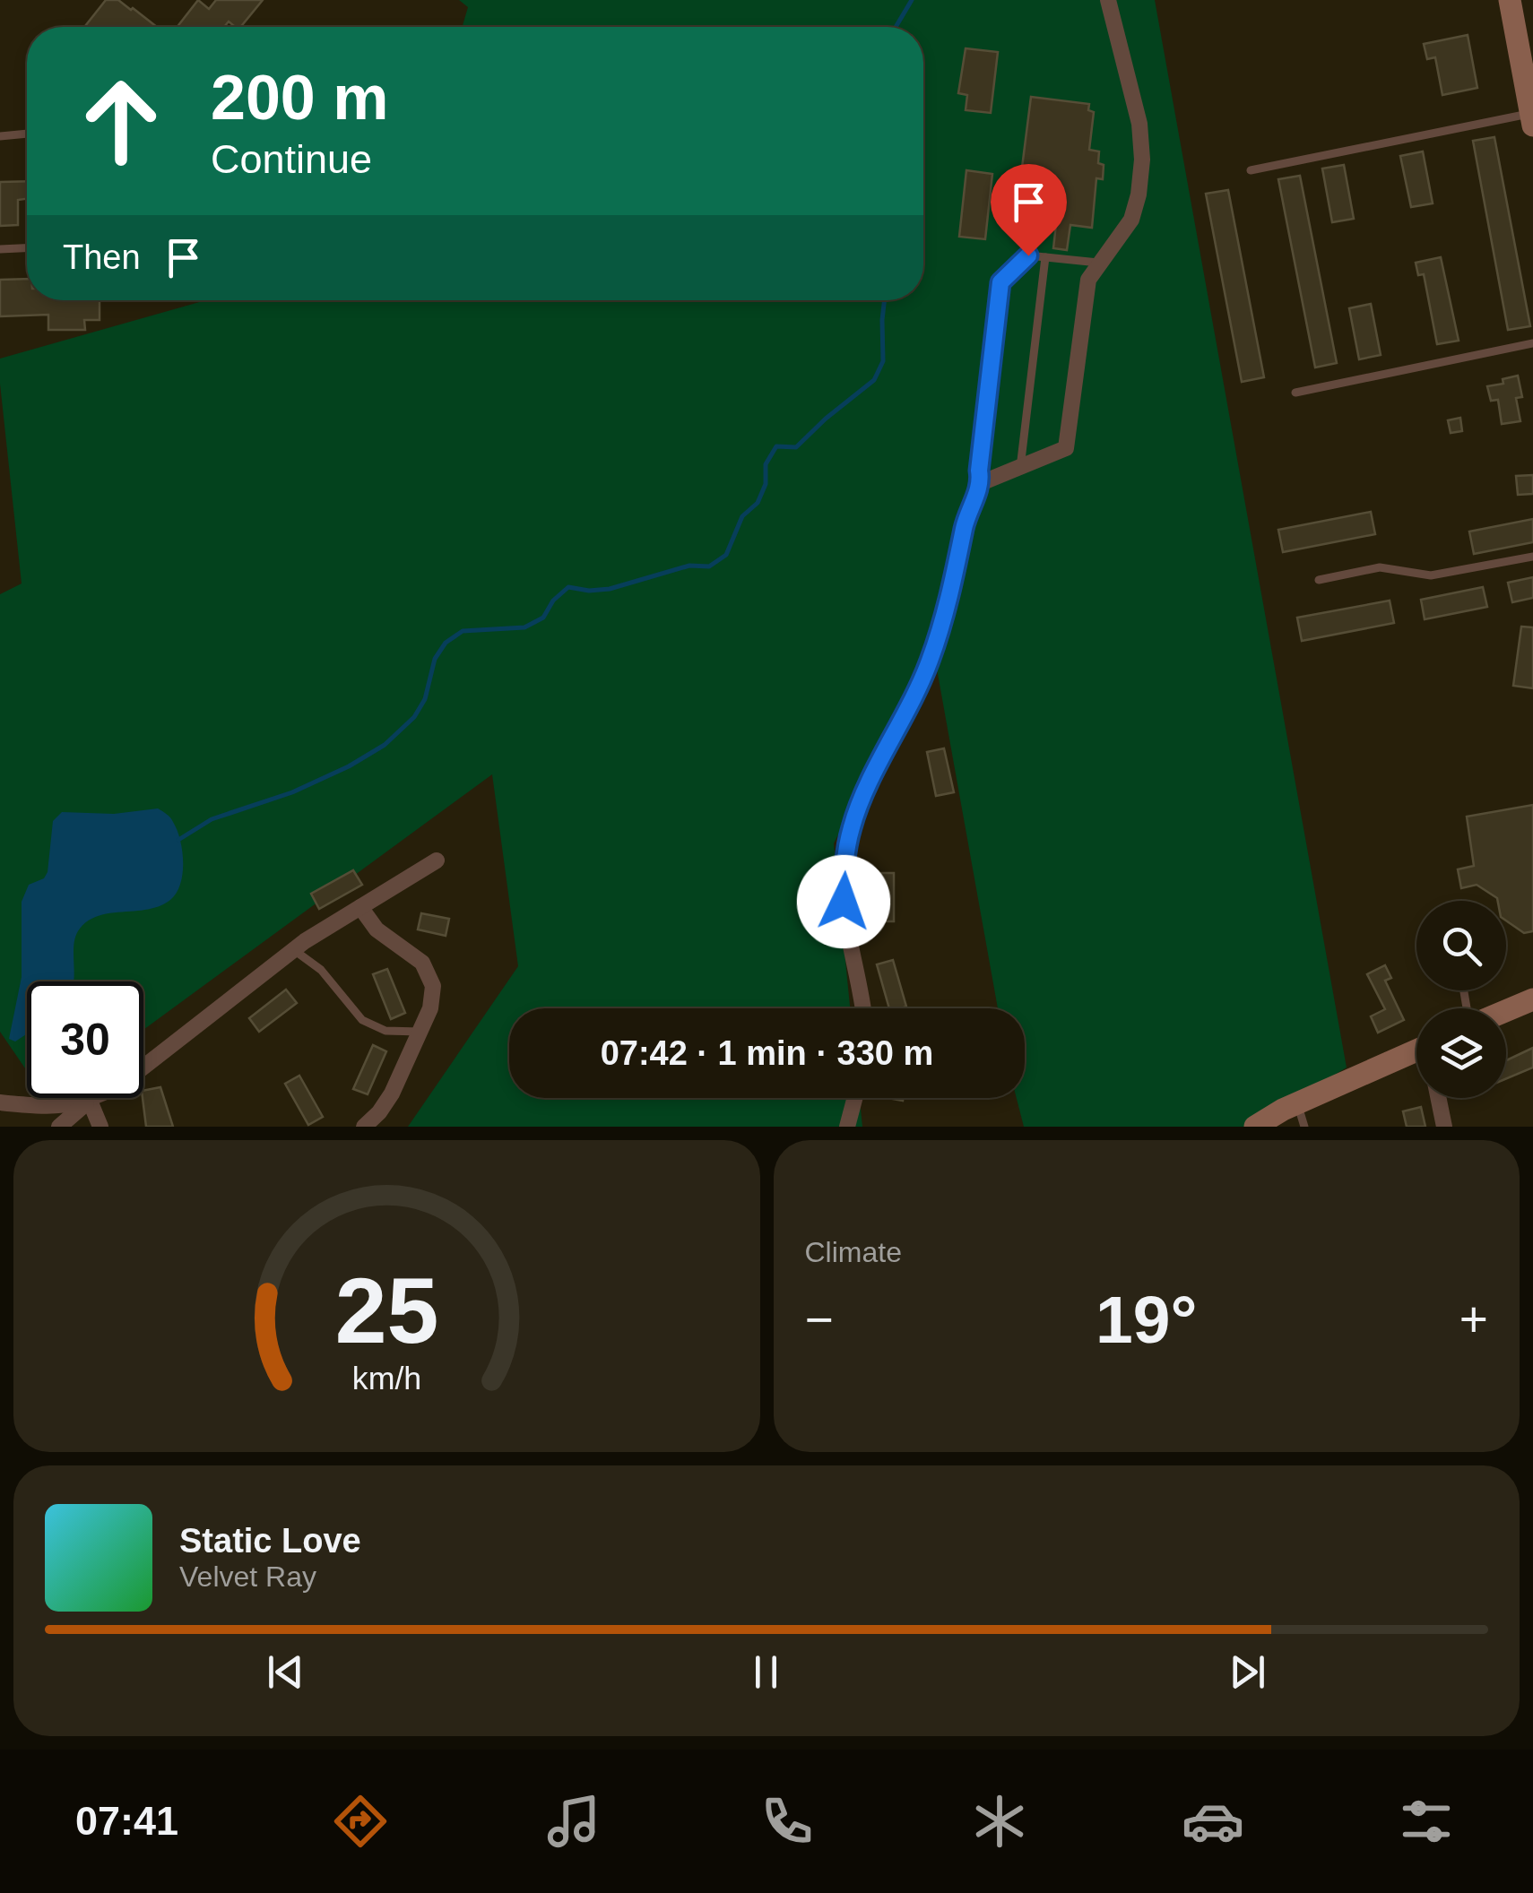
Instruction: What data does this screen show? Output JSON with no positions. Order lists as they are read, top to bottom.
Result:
{
  "page": {
    "turn": ["200 m", "Continue"],
    "then": "Then",
    "limit": "30",
    "trip": "07:42 · 1 min · 330 m",
    "tile": "Climate",
    "heat": ["−", "19°", "+"],
    "song": ["Static Love", "Velvet Ray"],
    "tabs": "07:41",
    "gauge": ["25", "km/h"]
  }
}
